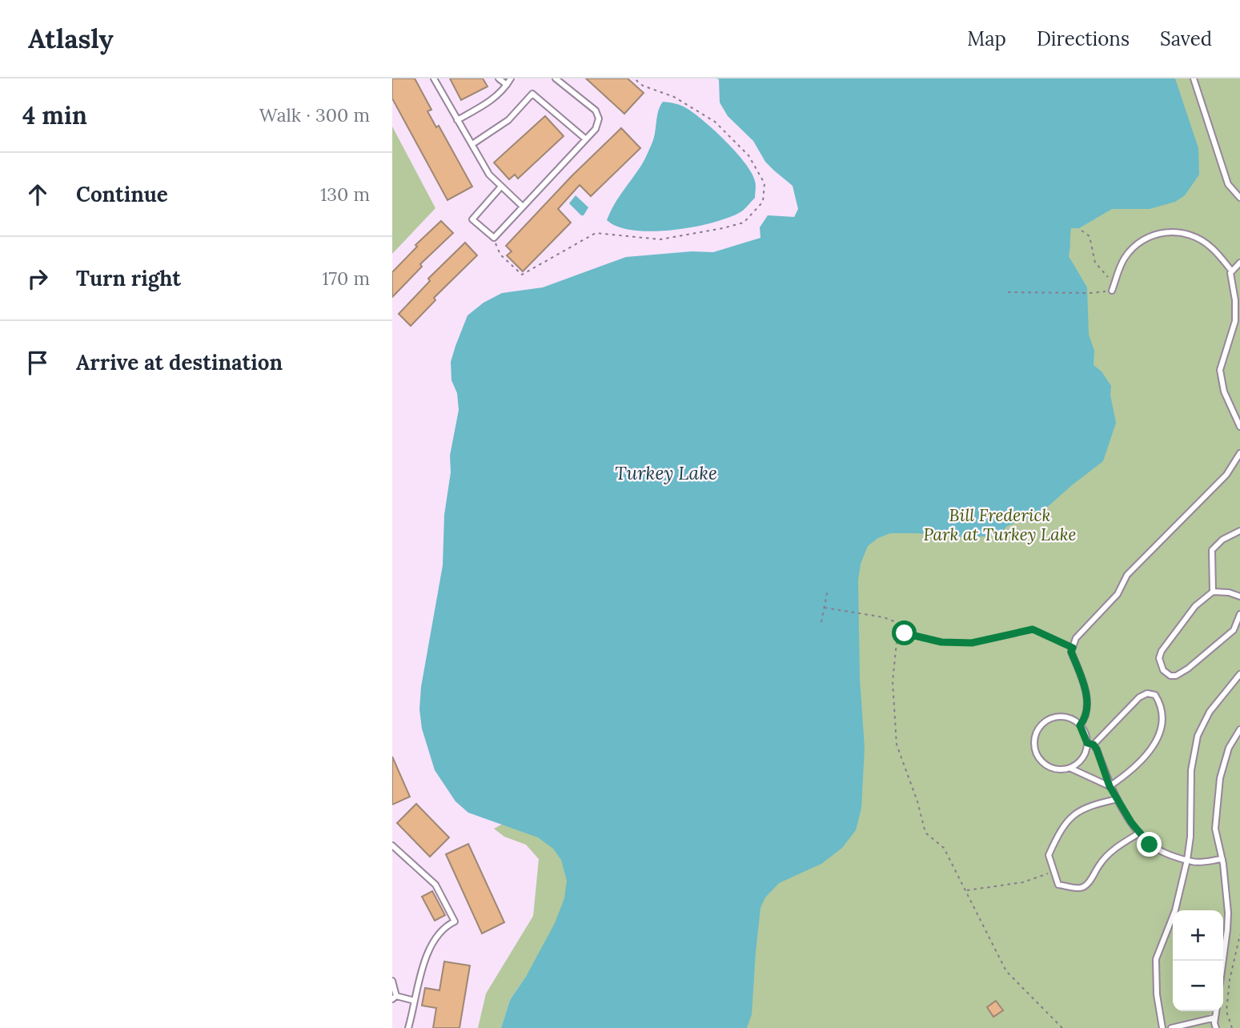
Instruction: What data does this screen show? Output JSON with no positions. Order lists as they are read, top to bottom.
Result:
{
  "water": ["Turkey Lake"],
  "parks": ["Bill Frederick Park at Turkey Lake"],
  "page": {
    "header": "Atlasly",
    "nav": ["Map", "Directions", "Saved"],
    "heading": ["4 min", "Walk · 300 m"],
    "list": [
      ["Continue", "130 m"],
      ["Turn right", "170 m"],
      "Arrive at destination"
    ],
    "map_buttons": ["+", "−"]
  }
}
